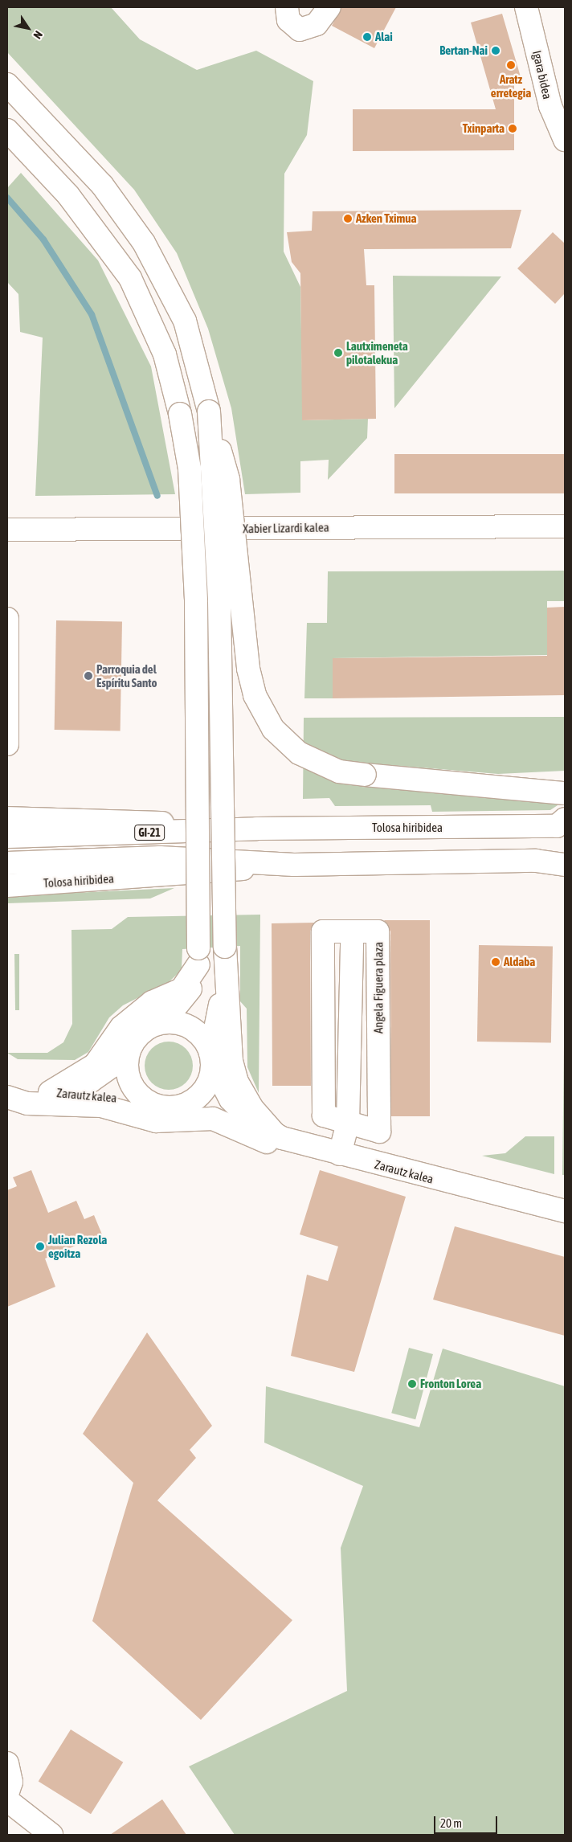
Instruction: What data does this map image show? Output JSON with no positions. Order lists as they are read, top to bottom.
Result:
{
  "streets": {
    "main road": [
      "Igara bidea",
      "Xabier Lizardi kalea",
      "Tolosa hiribidea",
      "GI-21",
      "Angela Figuera plaza",
      "Zarautz kalea"
    ]
  },
  "places": [
    "Alai",
    "Bertan-Nai",
    "Aratz erretegia",
    "Txinparta",
    "Azken Tximua",
    "Lautximeneta pilotalekua",
    "Parroquia del Espíritu Santo",
    "Aldaba",
    "Julian Rezola egoitza",
    "Fronton Lorea"
  ],
  "scale_bar": "20 m",
  "north": "bottom right"
}
